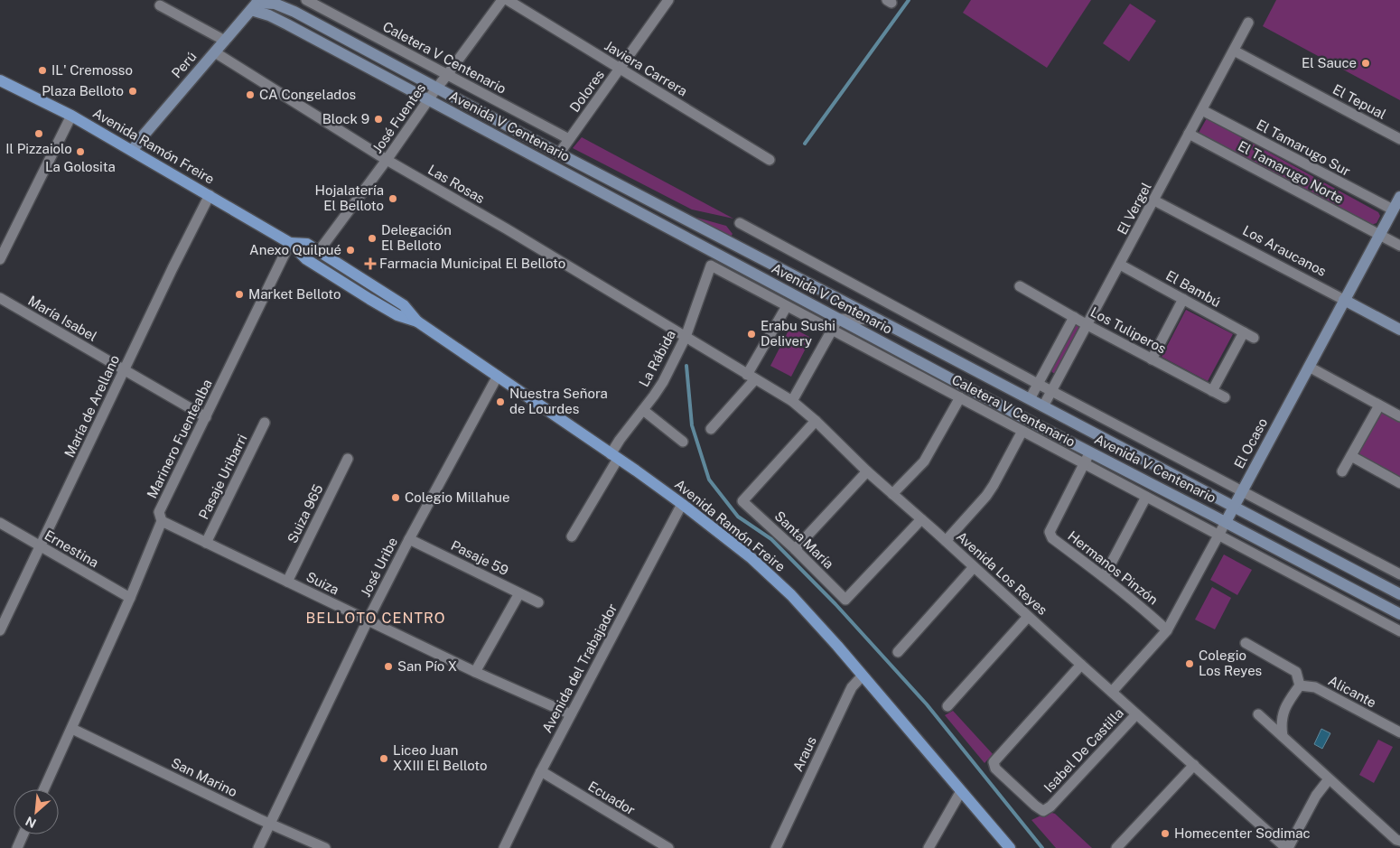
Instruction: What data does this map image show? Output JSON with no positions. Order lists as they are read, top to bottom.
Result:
{
  "streets": {
    "main road": [
      "Perú",
      "Avenida V Centenario",
      "Avenida Ramón Freire",
      "Los Araucanos",
      "El Ocaso"
    ],
    "street": [
      "Caletera V Centenario",
      "Javiera Carrera",
      "Dolores",
      "El Tepual",
      "José Fuentes",
      "El Tamarugo Sur",
      "El Tamarugo Norte",
      "Las Rosas",
      "El Vergel",
      "El Bambú",
      "María Isabel",
      "Los Tuliperos",
      "La Rábida",
      "María de Arellano",
      "Marinero Fuentealba",
      "Pasaje Uribarri",
      "Suiza 965",
      "Santa María",
      "Ernestina",
      "Pasaje 59",
      "José Uribe",
      "Hermanos Pinzón",
      "Avenida Los Reyes",
      "Suiza",
      "Avenida del Trabajador",
      "Alicante",
      "Isabel De Castilla",
      "Araus",
      "San Marino",
      "Ecuador"
    ]
  },
  "crossings": [
    ["Caletera V Centenario", "Dolores"],
    ["Caletera V Centenario", "José Fuentes"],
    ["Caletera V Centenario", "La Rábida"],
    ["Caletera V Centenario", "El Ocaso"],
    ["Caletera V Centenario", "Hermanos Pinzón"],
    ["Perú", "Avenida V Centenario"],
    ["Perú", "Avenida Ramón Freire"],
    ["Perú", "Las Rosas"],
    ["Javiera Carrera", "Dolores"],
    ["Dolores", "Avenida V Centenario"],
    ["El Tepual", "El Vergel"],
    ["José Fuentes", "Avenida V Centenario"],
    ["José Fuentes", "Avenida Ramón Freire"],
    ["José Fuentes", "Las Rosas"],
    ["Avenida V Centenario", "El Vergel"],
    ["Avenida V Centenario", "El Ocaso"],
    ["Avenida V Centenario", "Hermanos Pinzón"],
    ["Avenida Ramón Freire", "La Rábida"],
    ["Avenida Ramón Freire", "María de Arellano"],
    ["Avenida Ramón Freire", "Marinero Fuentealba"],
    ["Avenida Ramón Freire", "José Uribe"],
    ["Avenida Ramón Freire", "Avenida del Trabajador"],
    ["Avenida Ramón Freire", "Araus"],
    ["El Tamarugo Sur", "El Vergel"],
    ["El Tamarugo Sur", "El Ocaso"],
    ["El Tamarugo Norte", "El Vergel"],
    ["El Tamarugo Norte", "El Ocaso"],
    ["Las Rosas", "La Rábida"],
    ["Las Rosas", "Avenida Los Reyes"],
    ["El Vergel", "Los Araucanos"],
    ["El Vergel", "El Bambú"],
    ["El Vergel", "Los Tuliperos"],
    ["Los Araucanos", "El Ocaso"],
    ["María Isabel", "María de Arellano"],
    ["María Isabel", "Marinero Fuentealba"],
    ["La Rábida", "Avenida Los Reyes"],
    ["María de Arellano", "Ernestina"],
    ["Marinero Fuentealba", "Ernestina"],
    ["Marinero Fuentealba", "Suiza"],
    ["Marinero Fuentealba", "San Marino"],
    ["El Ocaso", "Hermanos Pinzón"],
    ["El Ocaso", "Avenida Los Reyes"],
    ["Pasaje Uribarri", "Suiza"],
    ["Suiza 965", "Suiza"],
    ["Santa María", "Avenida Los Reyes"],
    ["Pasaje 59", "José Uribe"],
    ["José Uribe", "Suiza"],
    ["José Uribe", "San Marino"],
    ["Avenida Los Reyes", "Isabel De Castilla"],
    ["Suiza", "Avenida del Trabajador"],
    ["Avenida del Trabajador", "Ecuador"]
  ],
  "districts": ["BELLOTO CENTRO"],
  "places": {
    "other": [
      "El Sauce",
      "IL' Cremosso",
      "Plaza Belloto",
      "CA Congelados",
      "Block 9",
      "Il Pizzaiolo",
      "La Golosita",
      "Hojalatería El Belloto",
      "Delegación El Belloto",
      "Anexo Quilpué",
      "Market Belloto",
      "Erabu Sushi Delivery",
      "Nuestra Señora de Lourdes",
      "Colegio Millahue",
      "Colegio Los Reyes",
      "San Pío X",
      "Liceo Juan XXIII El Belloto",
      "Homecenter Sodimac"
    ],
    "health": ["Farmacia Municipal El Belloto"]
  },
  "north": "bottom left"
}
